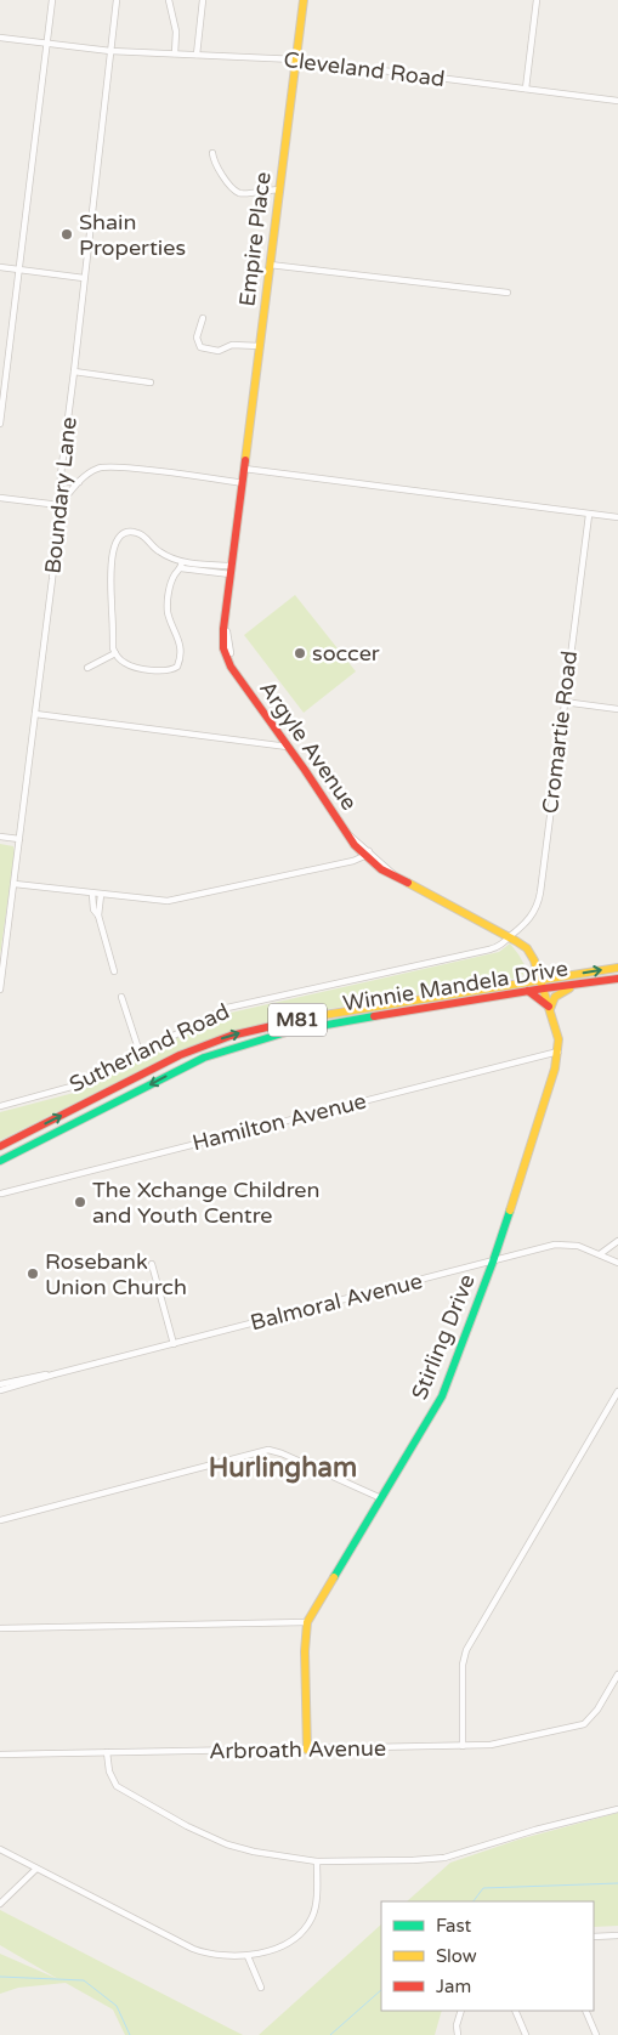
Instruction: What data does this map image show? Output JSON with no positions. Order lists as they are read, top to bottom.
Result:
{
  "streets": {
    "street": [
      "Cleveland Road",
      "Empire Place",
      "Boundary Lane",
      "Cromartie Road",
      "Argyle Avenue",
      "Winnie Mandela Drive",
      "M81",
      "Sutherland Road",
      "Hamilton Avenue",
      "Balmoral Avenue",
      "Stirling Drive",
      "Arbroath Avenue"
    ]
  },
  "crossings": [
    ["Cleveland Road", "Empire Place"],
    ["Cleveland Road", "Boundary Lane"],
    ["Empire Place", "Argyle Avenue"],
    ["Cromartie Road", "Argyle Avenue"],
    ["Cromartie Road", "Sutherland Road"],
    ["Argyle Avenue", "Winnie Mandela Drive"],
    ["Argyle Avenue", "Sutherland Road"],
    ["Argyle Avenue", "Stirling Drive"],
    ["Winnie Mandela Drive", "Stirling Drive"],
    ["Hamilton Avenue", "Stirling Drive"],
    ["Balmoral Avenue", "Stirling Drive"],
    ["Stirling Drive", "Arbroath Avenue"]
  ],
  "districts": ["Hurlingham"],
  "places": [
    "Shain Properties",
    "soccer",
    "The Xchange Children and Youth Centre",
    "Rosebank Union Church"
  ],
  "legend": ["Fast", "Slow", "Jam"]
}
